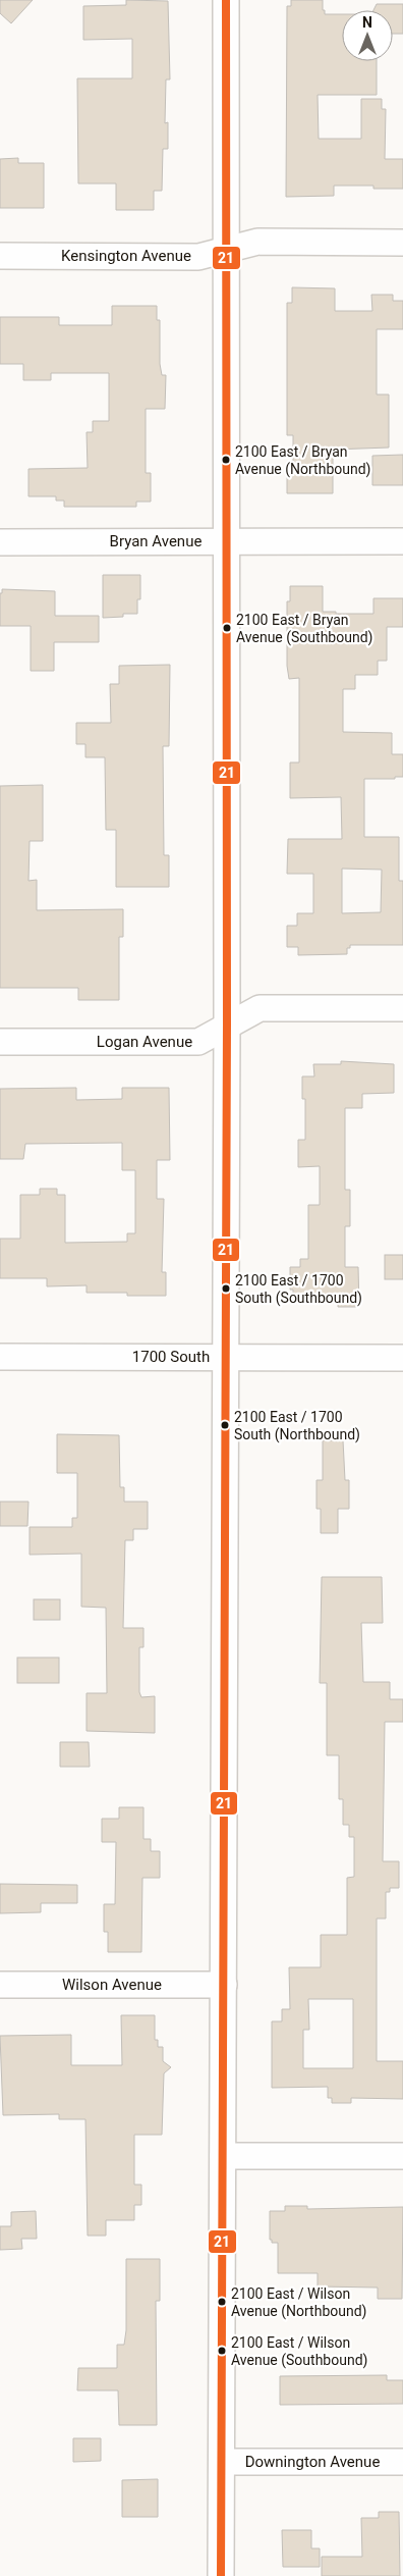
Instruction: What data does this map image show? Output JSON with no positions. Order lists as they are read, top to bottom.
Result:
{
  "streets": {
    "street": [
      "Kensington Avenue",
      "Bryan Avenue",
      "Logan Avenue",
      "1700 South",
      "Wilson Avenue",
      "Downington Avenue"
    ]
  },
  "places": [
    "2100 East / Bryan Avenue (Northbound)",
    "2100 East / Bryan Avenue (Southbound)",
    "2100 East / 1700 South (Southbound)",
    "2100 East / 1700 South (Northbound)",
    "2100 East / Wilson Avenue (Northbound)",
    "2100 East / Wilson Avenue (Southbound)"
  ],
  "lines": ["transit line 21"],
  "north": "top"
}
